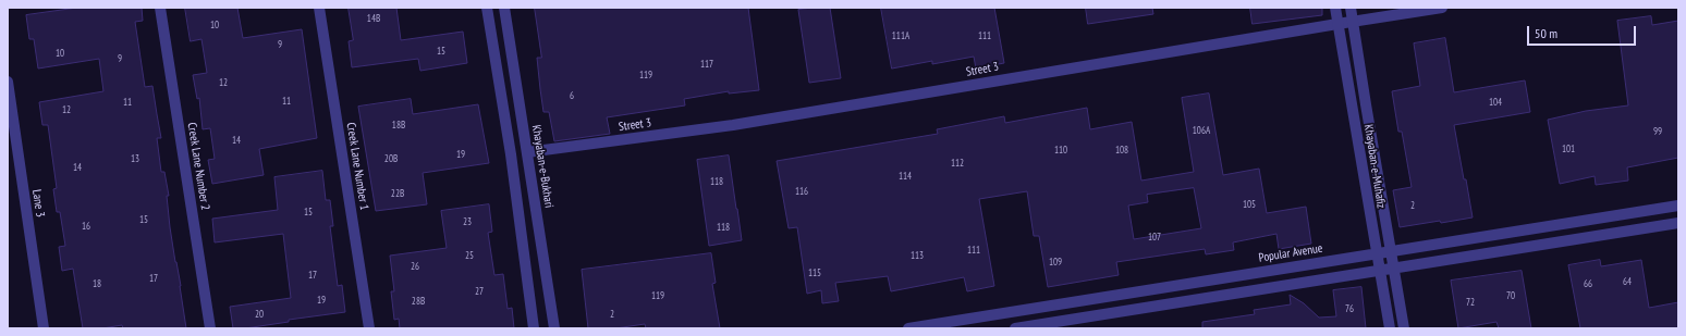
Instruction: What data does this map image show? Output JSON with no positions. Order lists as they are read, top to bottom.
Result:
{
  "streets": {
    "street": [
      "Street 3",
      "Creek Lane Number 2",
      "Creek Lane Number 1",
      "Khayaban-e-Bukhari",
      "Khayaban-e-Muhafiz",
      "Lane 3",
      "Popular Avenue"
    ]
  },
  "crossings": [
    ["Street 3", "Khayaban-e-Bukhari"],
    ["Street 3", "Khayaban-e-Muhafiz"],
    ["Khayaban-e-Muhafiz", "Popular Avenue"]
  ],
  "house_numbers": [
    "14B",
    "10",
    "111A",
    "111",
    "9",
    "15",
    "10",
    "9",
    "117",
    "119",
    "12",
    "6",
    "11",
    "11",
    "104",
    "12",
    "18B",
    "106A",
    "99",
    "14",
    "101",
    "110",
    "108",
    "19",
    "13",
    "20B",
    "112",
    "14",
    "114",
    "118",
    "116",
    "22B",
    "105",
    "2",
    "15",
    "15",
    "23",
    "16",
    "118",
    "107",
    "111",
    "25",
    "113",
    "109",
    "26",
    "115",
    "17",
    "17",
    "64",
    "18",
    "66",
    "27",
    "119",
    "70",
    "19",
    "28B",
    "72",
    "76",
    "20",
    "2"
  ],
  "scale_bar": "50 m"
}
